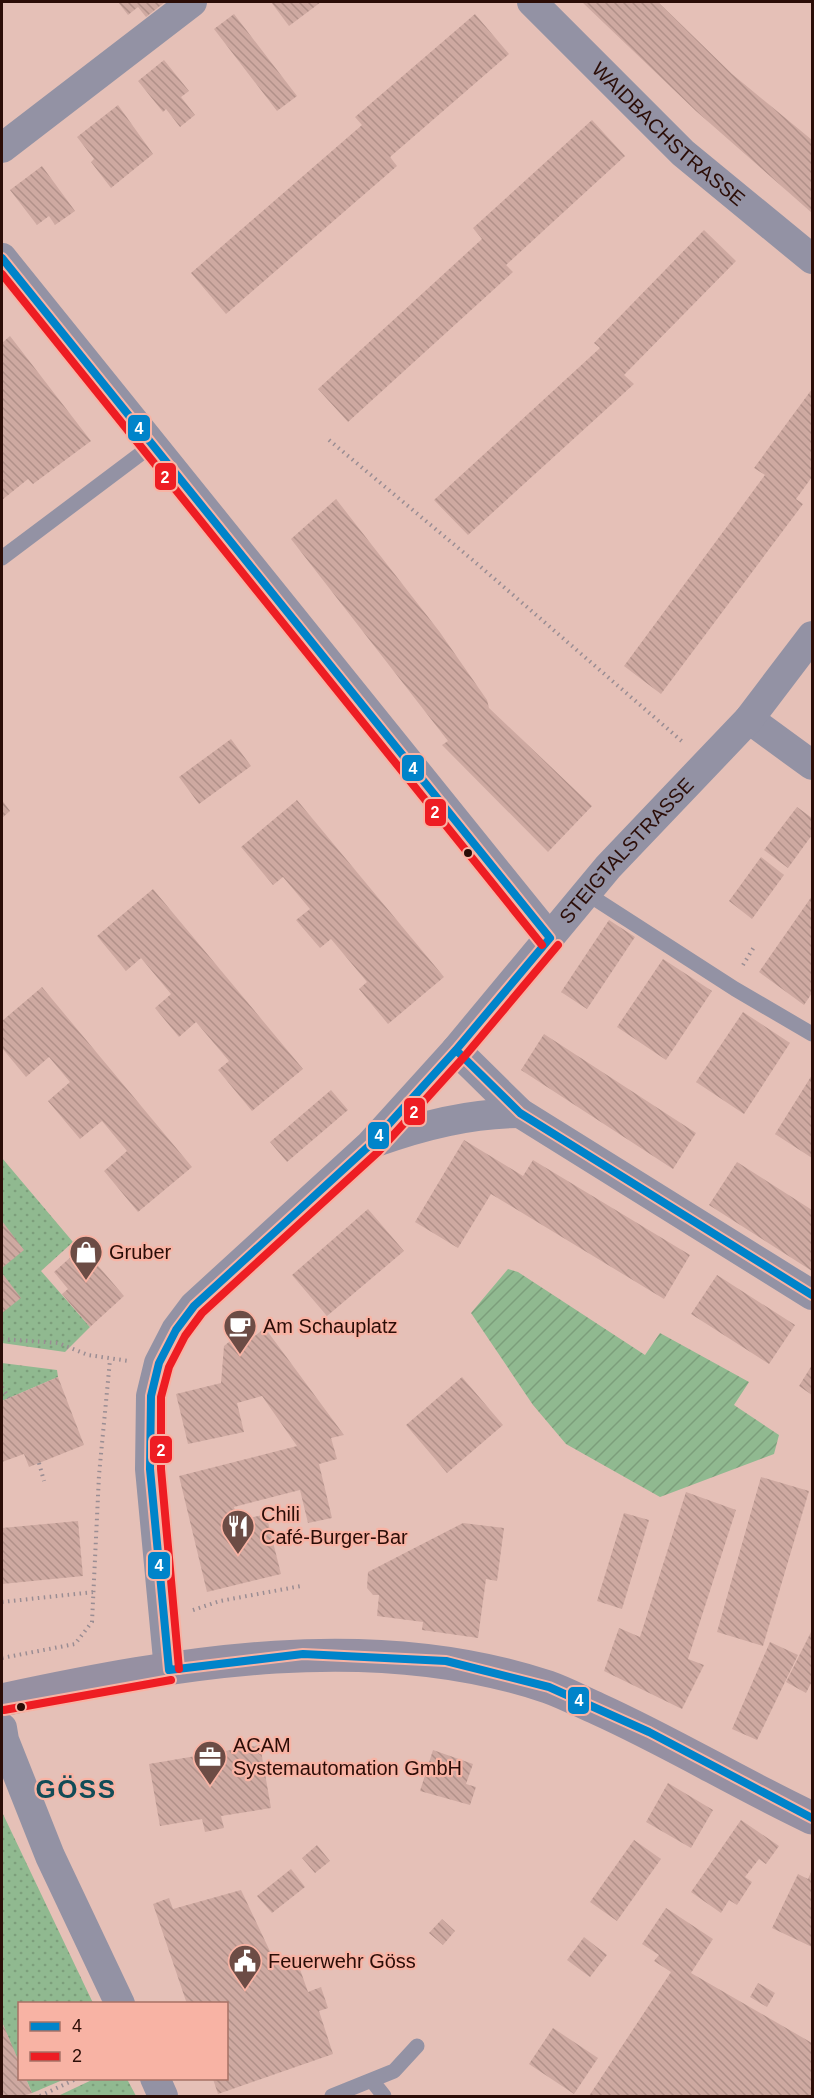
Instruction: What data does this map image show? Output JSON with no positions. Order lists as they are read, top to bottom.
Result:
{
  "streets": {
    "street": ["WAIDBACHSTRASSE", "STEIGTALSTRASSE"]
  },
  "districts": ["GÖSS"],
  "places": {
    "shop": ["Gruber"],
    "cafe": ["Am Schauplatz"],
    "restaurant": ["Chili Café-Burger-Bar"],
    "office": ["ACAM Systemautomation GmbH"],
    "public building": ["Feuerwehr Göss"]
  },
  "lines": ["transit line 4", "transit line 2"],
  "legend": ["4", "2"]
}
